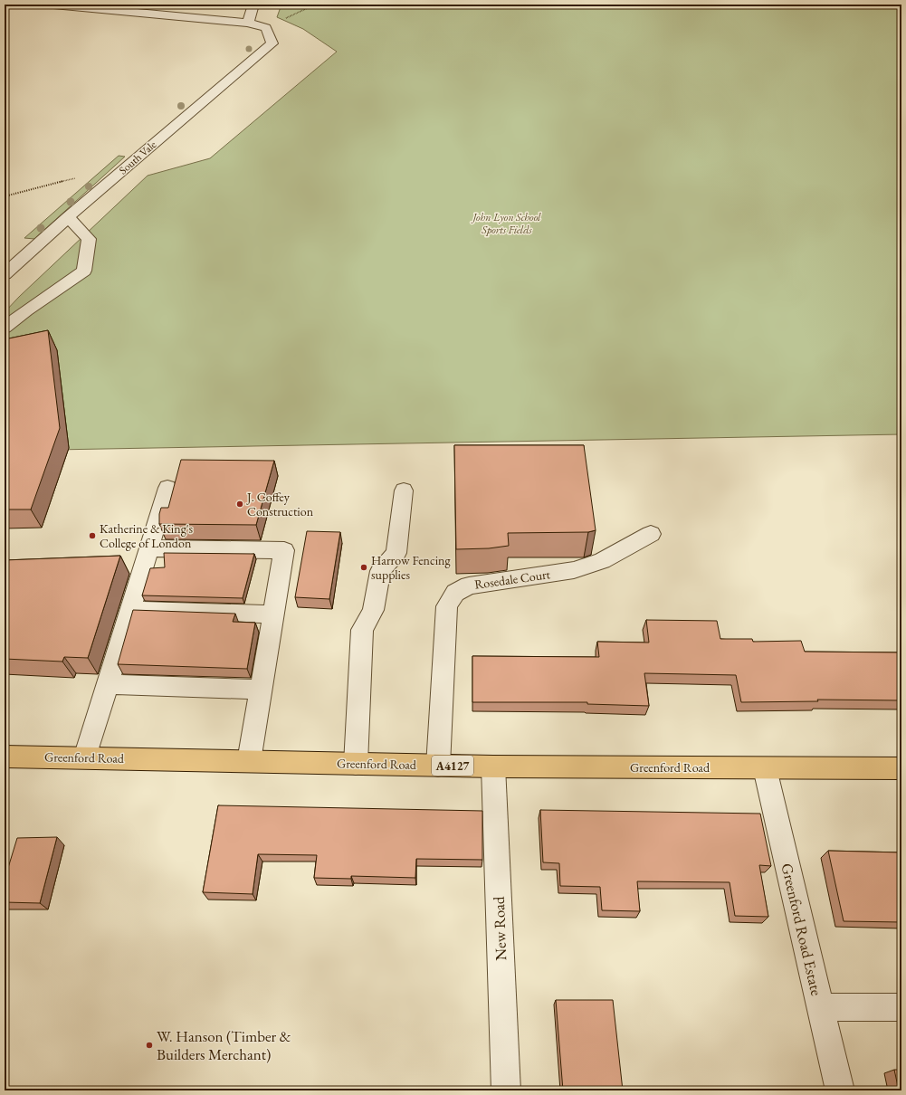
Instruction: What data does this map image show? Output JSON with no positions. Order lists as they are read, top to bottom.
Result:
{
  "streets": {
    "main road": ["Greenford Road", "A4127"],
    "street": [
      "South Vale",
      "Rosedale Court",
      "New Road",
      "Greenford Road Estate"
    ]
  },
  "crossings": [
    ["Rosedale Court", "Greenford Road"],
    ["Greenford Road", "New Road"],
    ["Greenford Road", "Greenford Road Estate"]
  ],
  "parks": ["John Lyon School Sports Fields"],
  "places": [
    "J. Coffey Construction",
    "Katherine & King's College of London",
    "Harrow Fencing supplies",
    "W. Hanson (Timber & Builders Merchant)"
  ]
}
